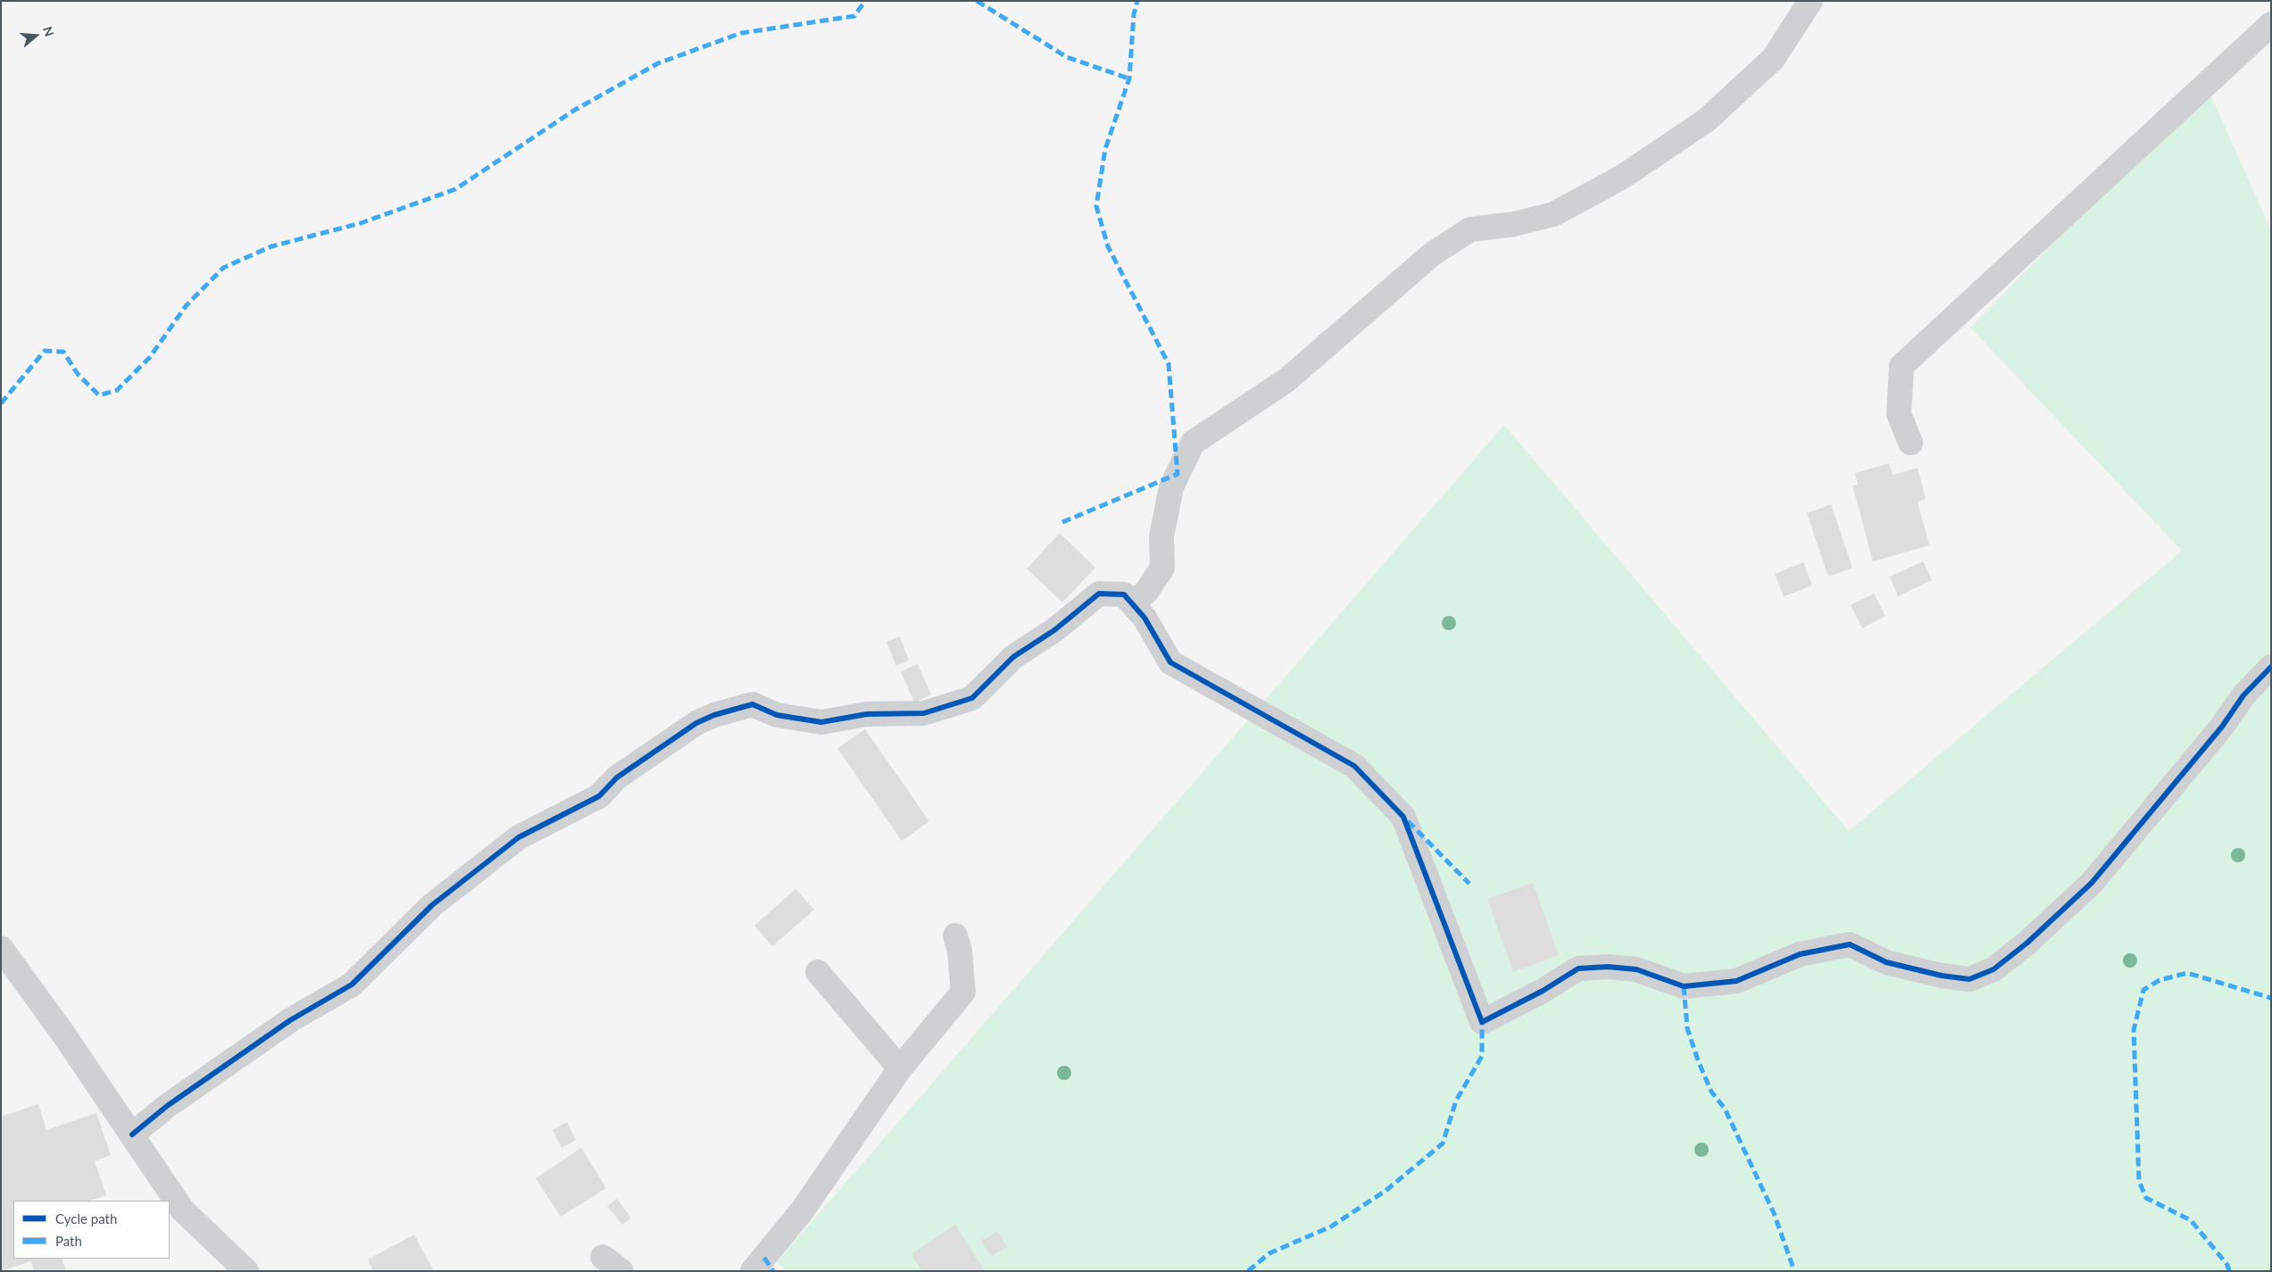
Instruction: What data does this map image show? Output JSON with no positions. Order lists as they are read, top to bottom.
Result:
{
  "legend": ["Cycle path", "Path"],
  "north": "right"
}
